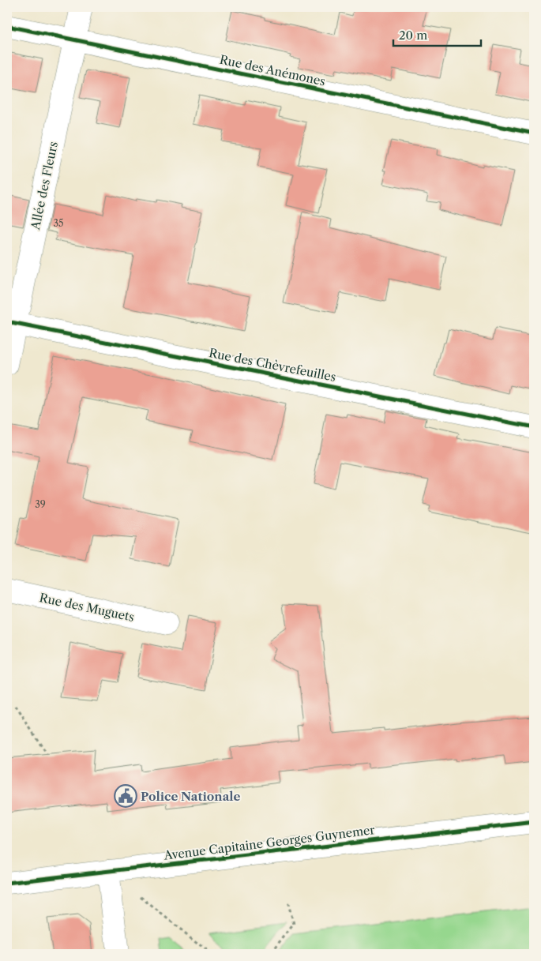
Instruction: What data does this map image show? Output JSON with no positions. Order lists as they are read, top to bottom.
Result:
{
  "streets": {
    "street": [
      "Rue des Anémones",
      "Allée des Fleurs",
      "Rue des Chèvrefeuilles",
      "Rue des Muguets",
      "Avenue Capitaine Georges Guynemer"
    ]
  },
  "crossings": [
    ["Rue des Anémones", "Allée des Fleurs"],
    ["Allée des Fleurs", "Rue des Chèvrefeuilles"]
  ],
  "places": {
    "public building": ["Police Nationale"]
  },
  "house_numbers": ["35", "39"],
  "scale_bar": "20 m"
}
